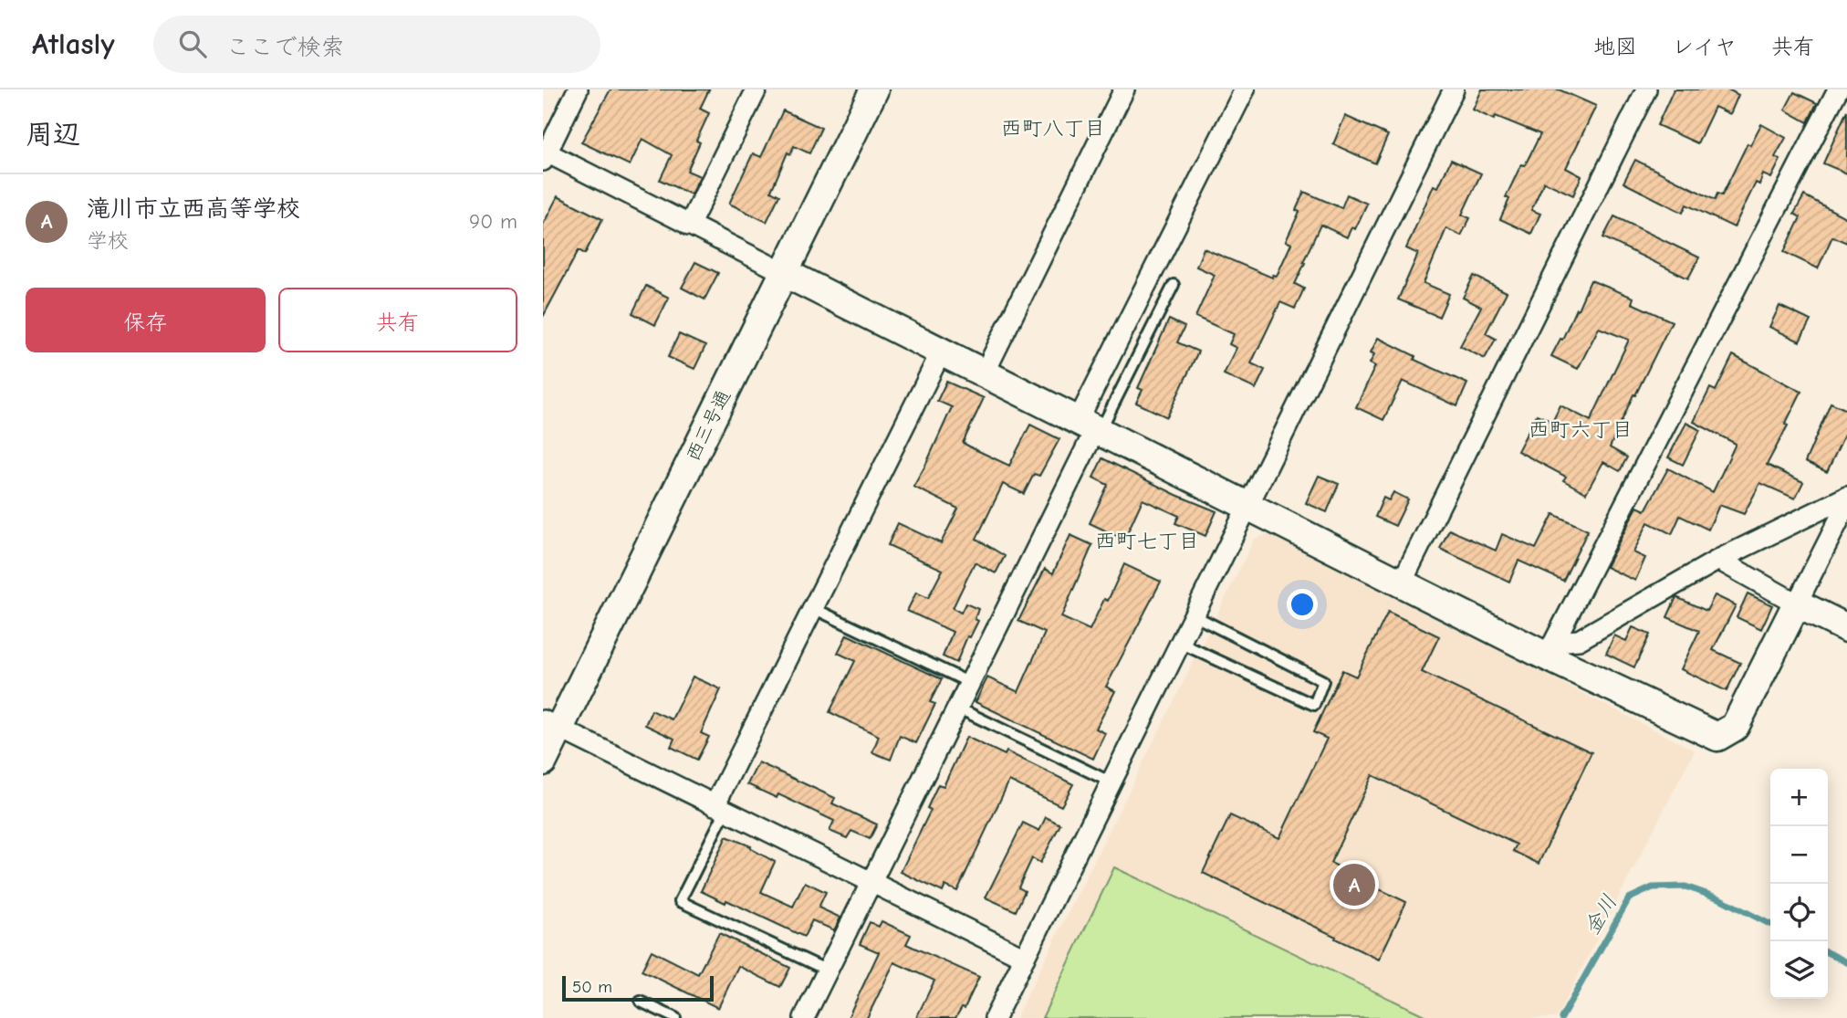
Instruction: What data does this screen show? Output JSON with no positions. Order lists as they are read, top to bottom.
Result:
{
  "streets": {
    "street": ["西三号通"]
  },
  "districts": ["西町八丁目", "西町六丁目", "西町七丁目"],
  "water": ["金川"],
  "scale_bar": "50 m",
  "page": {
    "header": "Atlasly",
    "search": "ここで検索",
    "nav": ["地図", "レイヤ", "共有"],
    "heading": "周辺",
    "list": [
      {
        "mark": "A",
        "name": "滝川市立西高等学校",
        "note": "学校",
        "value": "90 m"
      }
    ],
    "buttons": ["保存", "共有"],
    "map_buttons": ["+", "−"],
    "pins": "A",
    "scale": "50 m"
  }
}
